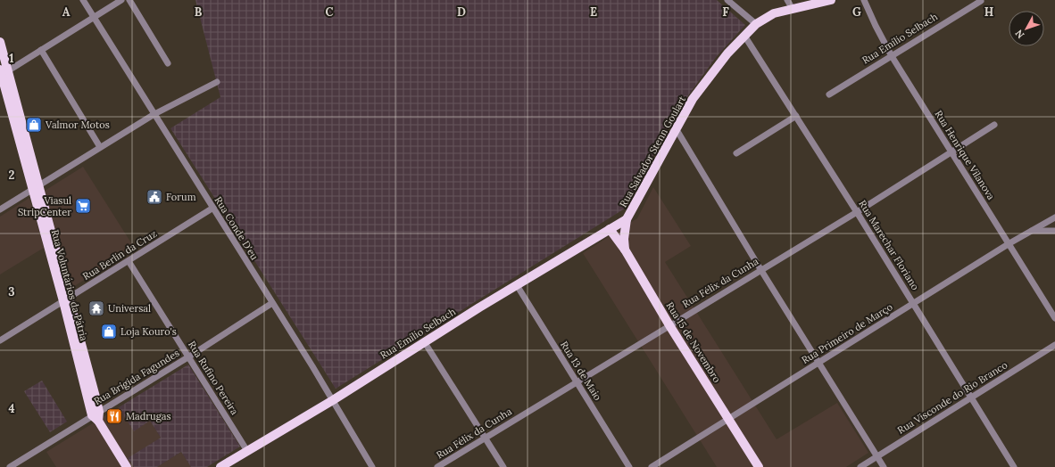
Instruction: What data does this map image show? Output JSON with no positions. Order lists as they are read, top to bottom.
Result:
{
  "streets": {
    "main road": [
      "Rua Emílio Selbach",
      "Rua Salvador Stenn Goulart",
      "Rua Voluntários da Pátria",
      "Rua 15 de Novembro"
    ],
    "street": [
      "Rua Henrique Vilanova",
      "Rua Conde D'eu",
      "Rua Marechar Floriano",
      "Rua Berlin da Cruz",
      "Rua Félix da Cunha",
      "Rua Primeiro de Março",
      "Rua 13 de Maio",
      "Rua Brígida Fagundes",
      "Rua Rufino Pereira",
      "Rua Visconde do Rio Branco"
    ]
  },
  "crossings": [
    ["Rua Emílio Selbach", "Rua Salvador Stenn Goulart"],
    ["Rua Emílio Selbach", "Rua Henrique Vilanova"],
    ["Rua Emílio Selbach", "Rua Conde D'eu"],
    ["Rua Emílio Selbach", "Rua 15 de Novembro"],
    ["Rua Emílio Selbach", "Rua 13 de Maio"],
    ["Rua Emílio Selbach", "Rua Rufino Pereira"],
    ["Rua Salvador Stenn Goulart", "Rua Marechar Floriano"],
    ["Rua Henrique Vilanova", "Rua Félix da Cunha"],
    ["Rua Henrique Vilanova", "Rua Primeiro de Março"],
    ["Rua Conde D'eu", "Rua Berlin da Cruz"],
    ["Rua Conde D'eu", "Rua Brígida Fagundes"],
    ["Rua Marechar Floriano", "Rua Félix da Cunha"],
    ["Rua Marechar Floriano", "Rua Primeiro de Março"],
    ["Rua Marechar Floriano", "Rua Visconde do Rio Branco"],
    ["Rua Berlin da Cruz", "Rua Voluntários da Pátria"],
    ["Rua Berlin da Cruz", "Rua Rufino Pereira"],
    ["Rua Félix da Cunha", "Rua 15 de Novembro"],
    ["Rua Félix da Cunha", "Rua 13 de Maio"],
    ["Rua Voluntários da Pátria", "Rua Brígida Fagundes"],
    ["Rua Primeiro de Março", "Rua 15 de Novembro"],
    ["Rua Brígida Fagundes", "Rua Rufino Pereira"]
  ],
  "places": {
    "shop": ["Valmor Motos", "Loja Kouro's"],
    "public building": ["Forum"],
    "supermarket": ["Viasul StripCenter"],
    "temple": ["Universal"],
    "restaurant": ["Madrugas"]
  },
  "north": "bottom left",
  "grid": {
    "columns": [
      "A",
      "B",
      "C",
      "D",
      "E",
      "F",
      "G",
      "H"
    ],
    "rows": [
      "1",
      "2",
      "3",
      "4"
    ]
  }
}
